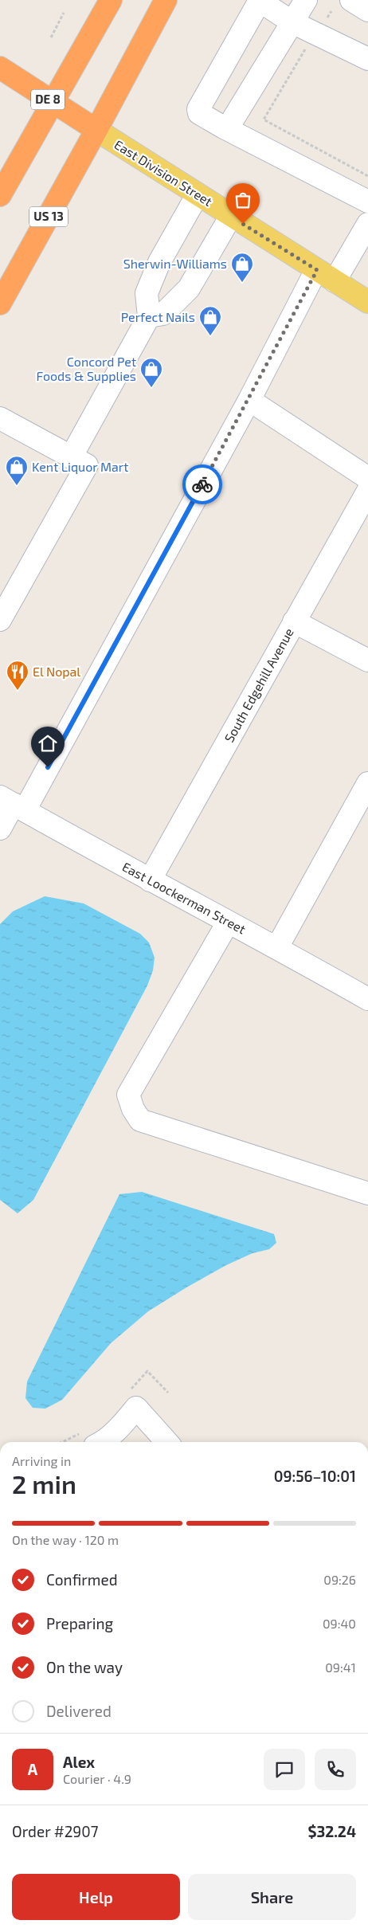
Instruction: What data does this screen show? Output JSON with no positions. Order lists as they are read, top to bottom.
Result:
{
  "streets": {
    "highway": ["DE 8", "East Division Street", "US 13"],
    "street": ["South Edgehill Avenue", "East Loockerman Street"]
  },
  "crossings": [
    ["East Division Street", "US 13"],
    ["South Edgehill Avenue", "East Loockerman Street"]
  ],
  "places": {
    "shop": [
      "Sherwin-Williams",
      "Perfect Nails",
      "Concord Pet Foods & Supplies",
      "Kent Liquor Mart"
    ],
    "restaurant": ["El Nopal"]
  },
  "page": {
    "heading": ["2 min", "Arriving in", "09:56–10:01"],
    "panel": [
      "Alex",
      "Courier · 4.9",
      "Order #2907",
      "$32.24"
    ],
    "bar": "On the way · 120 m",
    "list": [
      ["Confirmed", "09:26"],
      ["Preparing", "09:40"],
      ["On the way", "09:41"],
      "Delivered"
    ],
    "round": "A",
    "buttons": ["Help", "Share"]
  }
}
